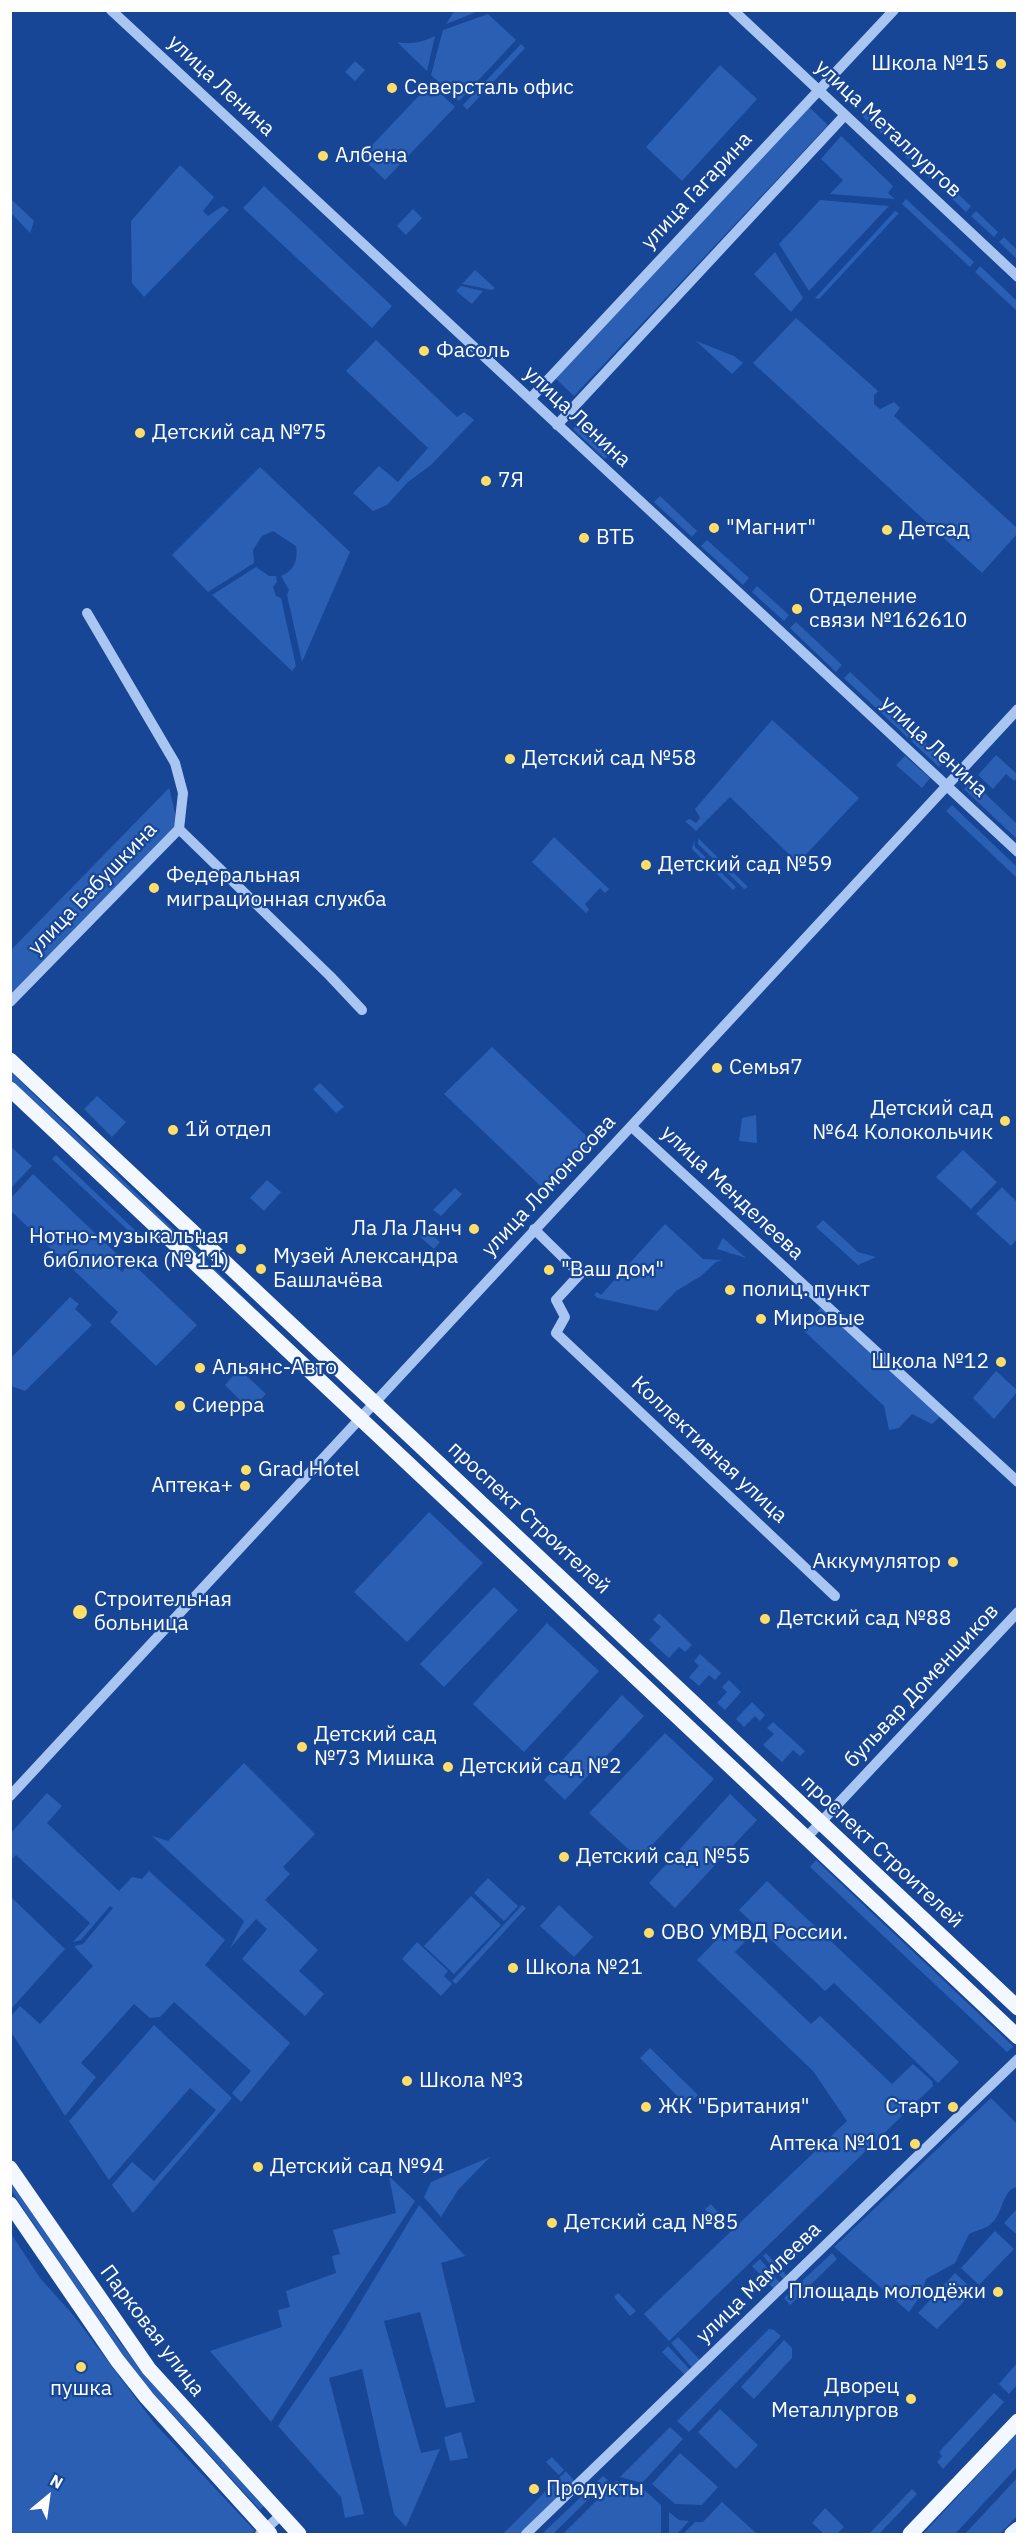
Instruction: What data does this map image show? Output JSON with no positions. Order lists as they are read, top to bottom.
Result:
{
  "streets": {
    "main road": ["проспект Строителей", "Парковая улица"],
    "street": [
      "улица Ленина",
      "улица Металлургов",
      "улица Гагарина",
      "улица Бабушкина",
      "улица Ломоносова",
      "улица Менделеева",
      "Коллективная улица",
      "бульвар Доменщиков",
      "улица Мамлеева"
    ]
  },
  "crossings": [
    ["улица Ленина", "улица Гагарина"],
    ["улица Ленина", "улица Ломоносова"],
    ["улица Металлургов", "улица Гагарина"],
    ["улица Ломоносова", "улица Менделеева"],
    ["улица Ломоносова", "Коллективная улица"],
    ["улица Ломоносова", "проспект Строителей"],
    ["проспект Строителей", "бульвар Доменщиков"]
  ],
  "places": [
    "Школа №15",
    "Северсталь офис",
    "Албена",
    "Фасоль",
    "Детский сад №75",
    "7Я",
    "\"Магнит\"",
    "Детсад",
    "ВТБ",
    "Отделение связи №162610",
    "Детский сад №58",
    "Детский сад №59",
    "Федеральная миграционная служба",
    "Семья7",
    "Детский сад №64 Колокольчик",
    "1й отдел",
    "Ла Ла Ланч",
    "Нотно-музыкальная библиотека (№ 11)",
    "Музей Александра Башлачёва",
    "\"Ваш дом\"",
    "полиц. пункт",
    "Мировые",
    "Школа №12",
    "Альянс-Авто",
    "Сиерра",
    "Grad Hotel",
    "Аптека+",
    "Аккумулятор",
    "Строительная больница",
    "Детский сад №88",
    "Детский сад №73 Мишка",
    "Детский сад №2",
    "Детский сад №55",
    "ОВО УМВД России.",
    "Школа №21",
    "Школа №3",
    "ЖК \"Британия\"",
    "Старт",
    "Аптека №101",
    "Детский сад №94",
    "Детский сад №85",
    "Площадь молодёжи",
    "пушка",
    "Дворец Металлургов",
    "Продукты"
  ],
  "north": "top right"
}
